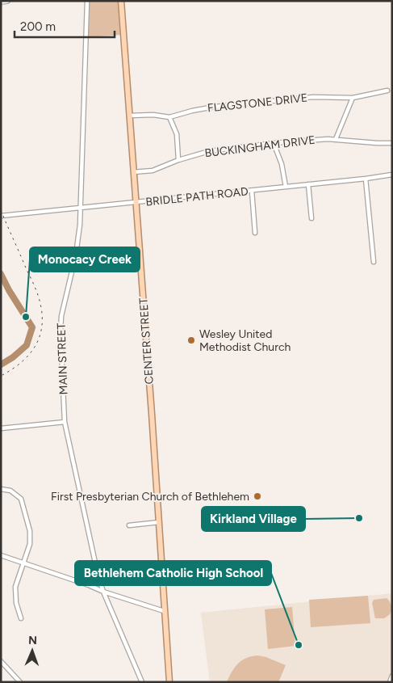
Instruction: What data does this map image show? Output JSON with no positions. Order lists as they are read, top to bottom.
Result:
{
  "streets": {
    "main road": ["CENTER STREET"],
    "street": [
      "FLAGSTONE DRIVE",
      "BUCKINGHAM DRIVE",
      "BRIDLE PATH ROAD",
      "MAIN STREET"
    ]
  },
  "crossings": [
    ["FLAGSTONE DRIVE", "CENTER STREET"],
    ["BUCKINGHAM DRIVE", "CENTER STREET"],
    ["BRIDLE PATH ROAD", "CENTER STREET"],
    ["BRIDLE PATH ROAD", "MAIN STREET"]
  ],
  "places": [
    "Monocacy Creek",
    "Wesley United Methodist Church",
    "First Presbyterian Church of Bethlehem",
    "Kirkland Village",
    "Bethlehem Catholic High School"
  ],
  "scale_bar": "200 m",
  "north": "top"
}
